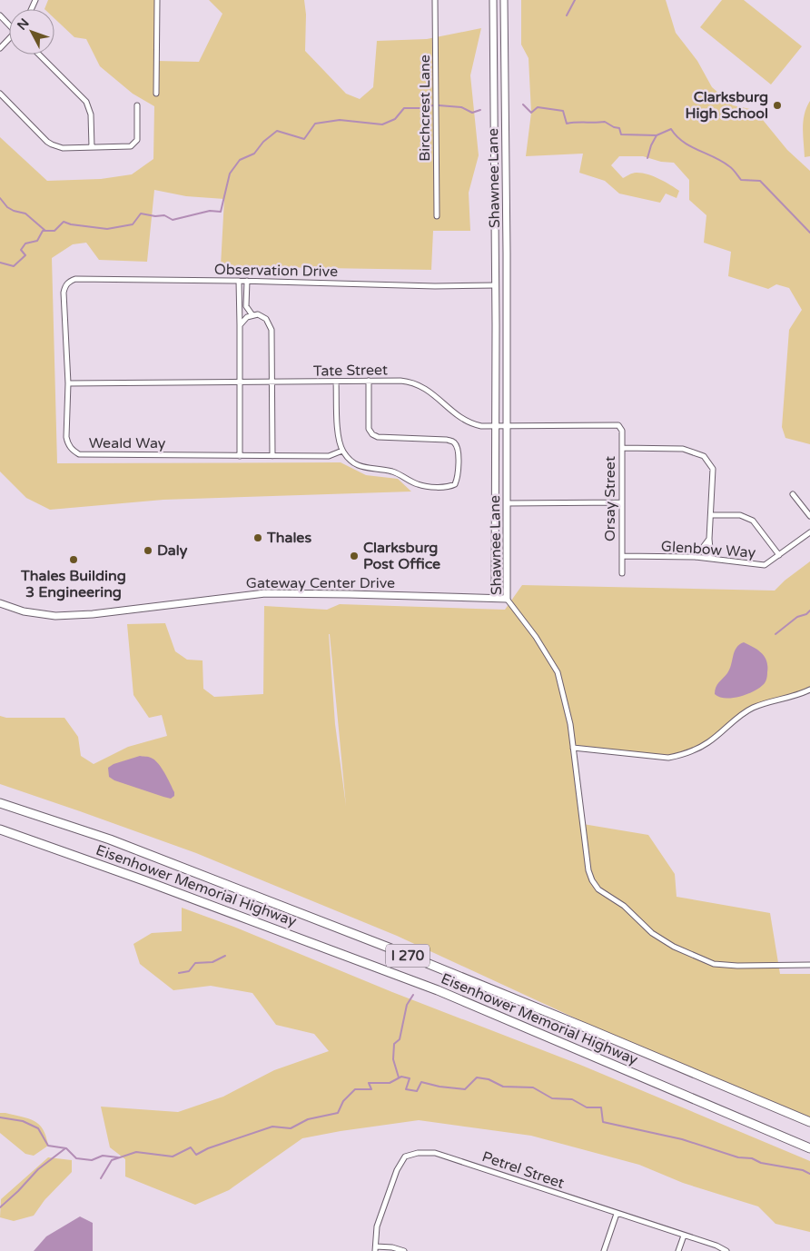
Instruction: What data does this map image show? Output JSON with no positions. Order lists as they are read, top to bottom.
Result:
{
  "streets": {
    "highway": ["Eisenhower Memorial Highway", "I 270"],
    "street": [
      "Birchcrest Lane",
      "Shawnee Lane",
      "Observation Drive",
      "Tate Street",
      "Weald Way",
      "Orsay Street",
      "Glenbow Way",
      "Gateway Center Drive",
      "Petrel Street"
    ]
  },
  "crossings": [
    ["Shawnee Lane", "Observation Drive"],
    ["Shawnee Lane", "Tate Street"],
    ["Shawnee Lane", "Gateway Center Drive"],
    ["Observation Drive", "Weald Way"],
    ["Tate Street", "Weald Way"],
    ["Tate Street", "Orsay Street"],
    ["Orsay Street", "Glenbow Way"]
  ],
  "places": [
    "Clarksburg High School",
    "Thales",
    "Daly",
    "Clarksburg Post Office",
    "Thales Building 3 Engineering"
  ],
  "north": "top left"
}
